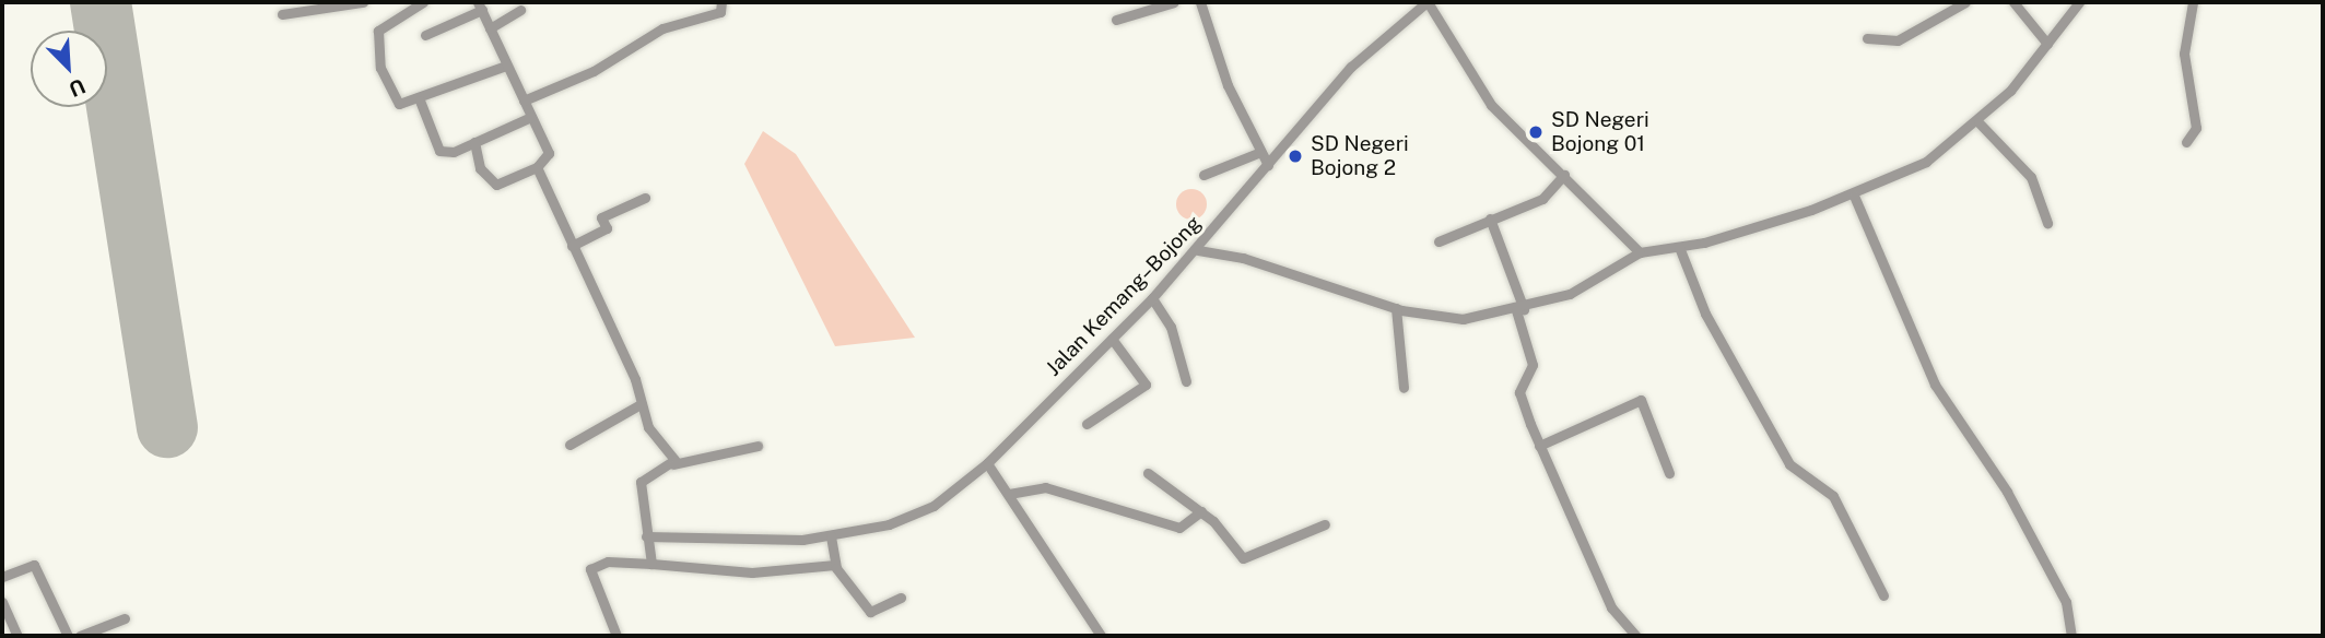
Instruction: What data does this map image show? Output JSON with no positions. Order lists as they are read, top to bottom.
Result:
{
  "streets": {
    "street": ["Jalan Kemang–Bojong"]
  },
  "places": ["SD Negeri Bojong 01", "SD Negeri Bojong 2"],
  "north": "bottom right"
}
